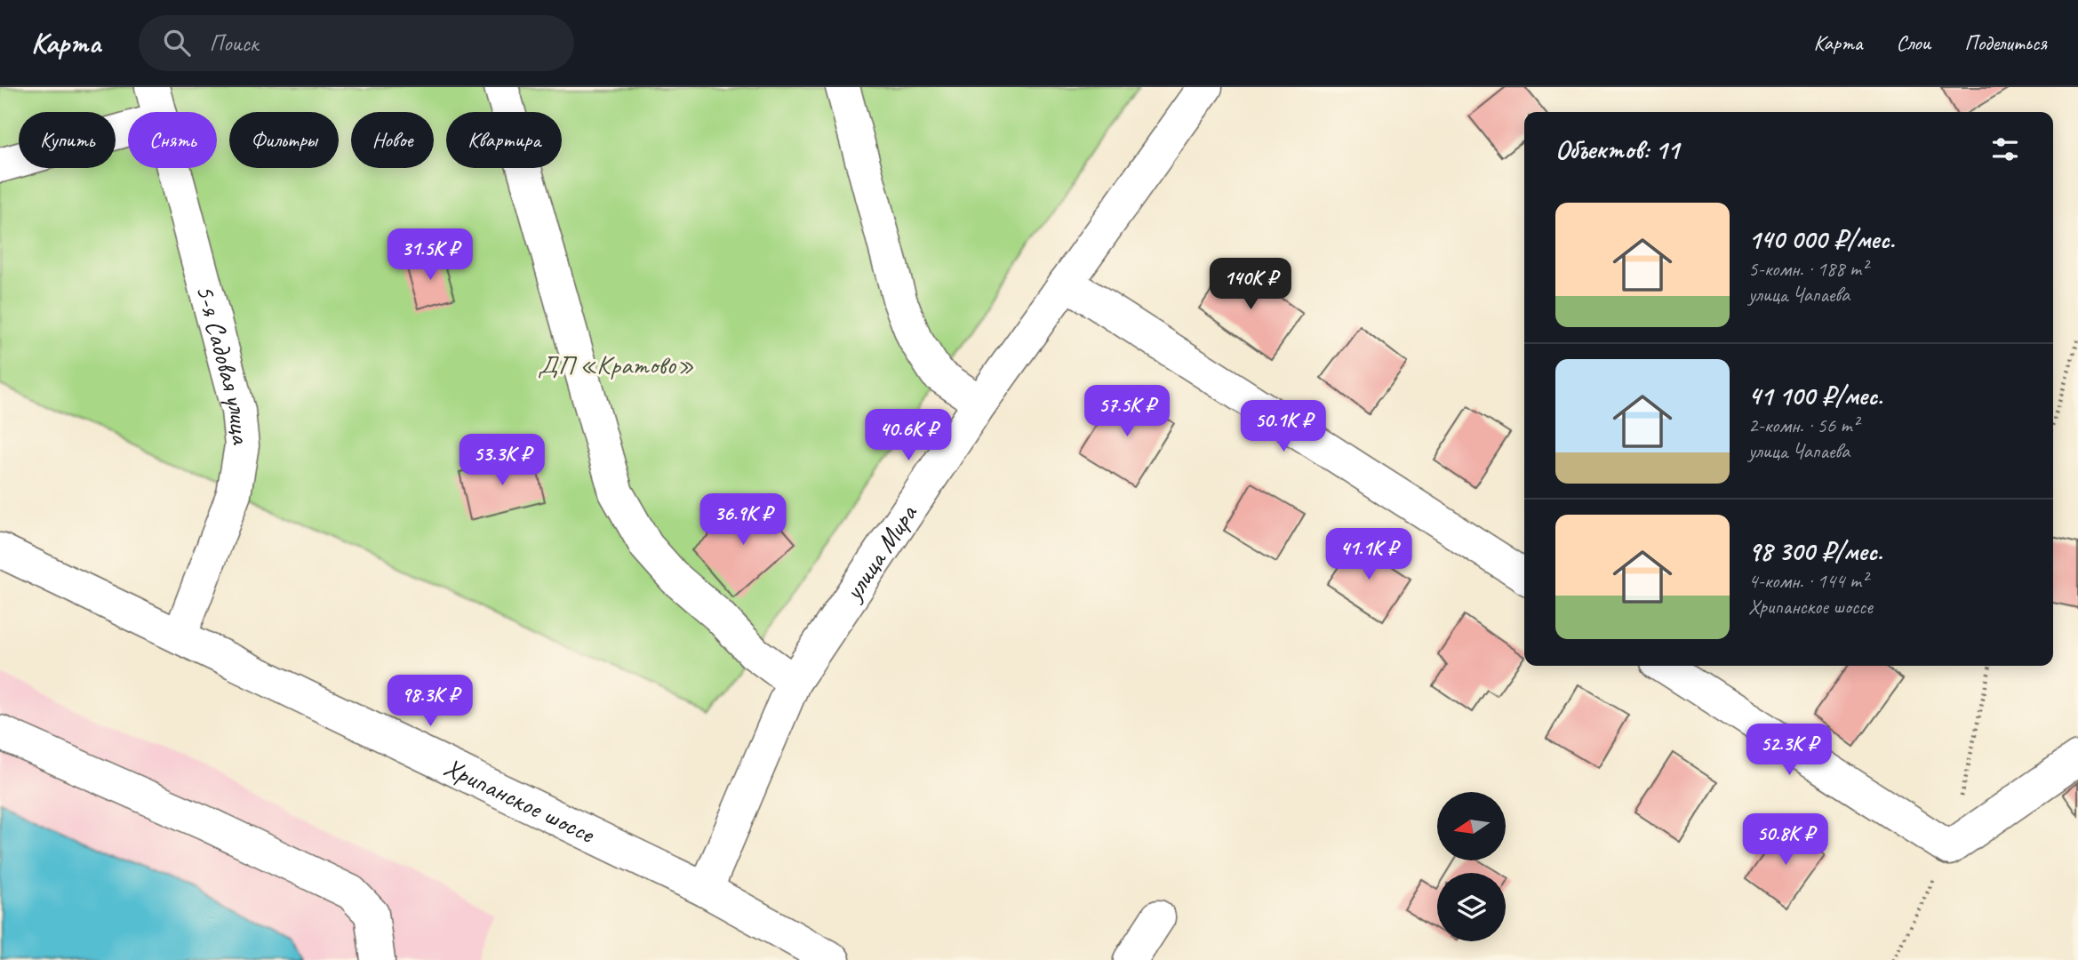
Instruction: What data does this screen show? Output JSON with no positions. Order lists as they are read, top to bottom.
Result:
{
  "streets": {
    "street": ["5-я Садовая улица", "улица Мира", "Хрипанское шоссе"]
  },
  "crossings": [
    ["5-я Садовая улица", "Хрипанское шоссе"],
    ["улица Мира", "Хрипанское шоссе"]
  ],
  "parks": ["ДП «Кратово»"],
  "north": "left",
  "page": {
    "header": "Карта",
    "search": "Поиск",
    "nav": ["Карта", "Слои", "Поделиться"],
    "chip": [
      "Купить",
      "Снять",
      "Фильтры",
      "Новое",
      "Квартира"
    ],
    "heading": "Объектов: 11",
    "list": [
      {
        "name": "140 000 ₽/мес.",
        "note": "5-комн. · 188 m² · улица Чапаева"
      },
      {
        "name": "41 100 ₽/мес.",
        "note": "2-комн. · 56 m² · улица Чапаева"
      },
      {
        "name": "98 300 ₽/мес.",
        "note": "4-комн. · 144 m² · Хрипанское шоссе"
      }
    ],
    "price": [
      "31.5K ₽",
      "140K ₽",
      "57.5K ₽",
      "50.1K ₽",
      "40.6K ₽",
      "53.3K ₽",
      "36.9K ₽",
      "41.1K ₽",
      "98.3K ₽",
      "52.3K ₽",
      "50.8K ₽"
    ]
  }
}
